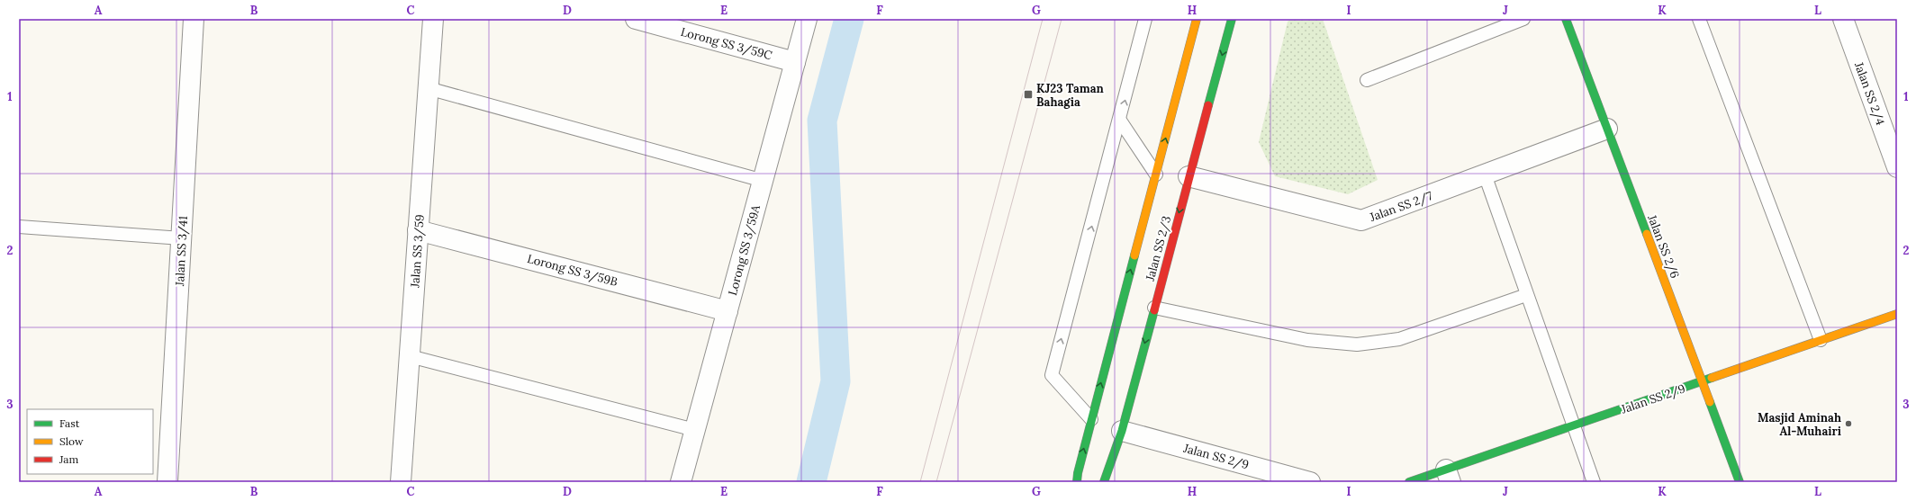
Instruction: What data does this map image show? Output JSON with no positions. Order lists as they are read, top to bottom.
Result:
{
  "streets": {
    "street": [
      "Lorong SS 3/59C",
      "Jalan SS 2/4",
      "Jalan SS 2/7",
      "Jalan SS 2/6",
      "Jalan SS 2/3",
      "Lorong SS 3/59A",
      "Jalan SS 3/41",
      "Jalan SS 3/59",
      "Lorong SS 3/59B",
      "Jalan SS 2/9"
    ]
  },
  "crossings": [
    ["Lorong SS 3/59C", "Lorong SS 3/59A"],
    ["Jalan SS 2/7", "Jalan SS 2/6"],
    ["Jalan SS 2/7", "Jalan SS 2/3"],
    ["Jalan SS 2/6", "Jalan SS 2/9"],
    ["Jalan SS 2/3", "Jalan SS 2/9"],
    ["Lorong SS 3/59A", "Lorong SS 3/59B"],
    ["Jalan SS 3/59", "Lorong SS 3/59B"]
  ],
  "places": {
    "transit": ["KJ23 Taman Bahagia"],
    "other": ["Masjid Aminah Al-Muhairi"]
  },
  "legend": ["Fast", "Slow", "Jam"],
  "grid": {
    "columns": [
      "A",
      "B",
      "C",
      "D",
      "E",
      "F",
      "G",
      "H",
      "I",
      "J",
      "K",
      "L"
    ],
    "rows": ["1", "2", "3"]
  }
}
